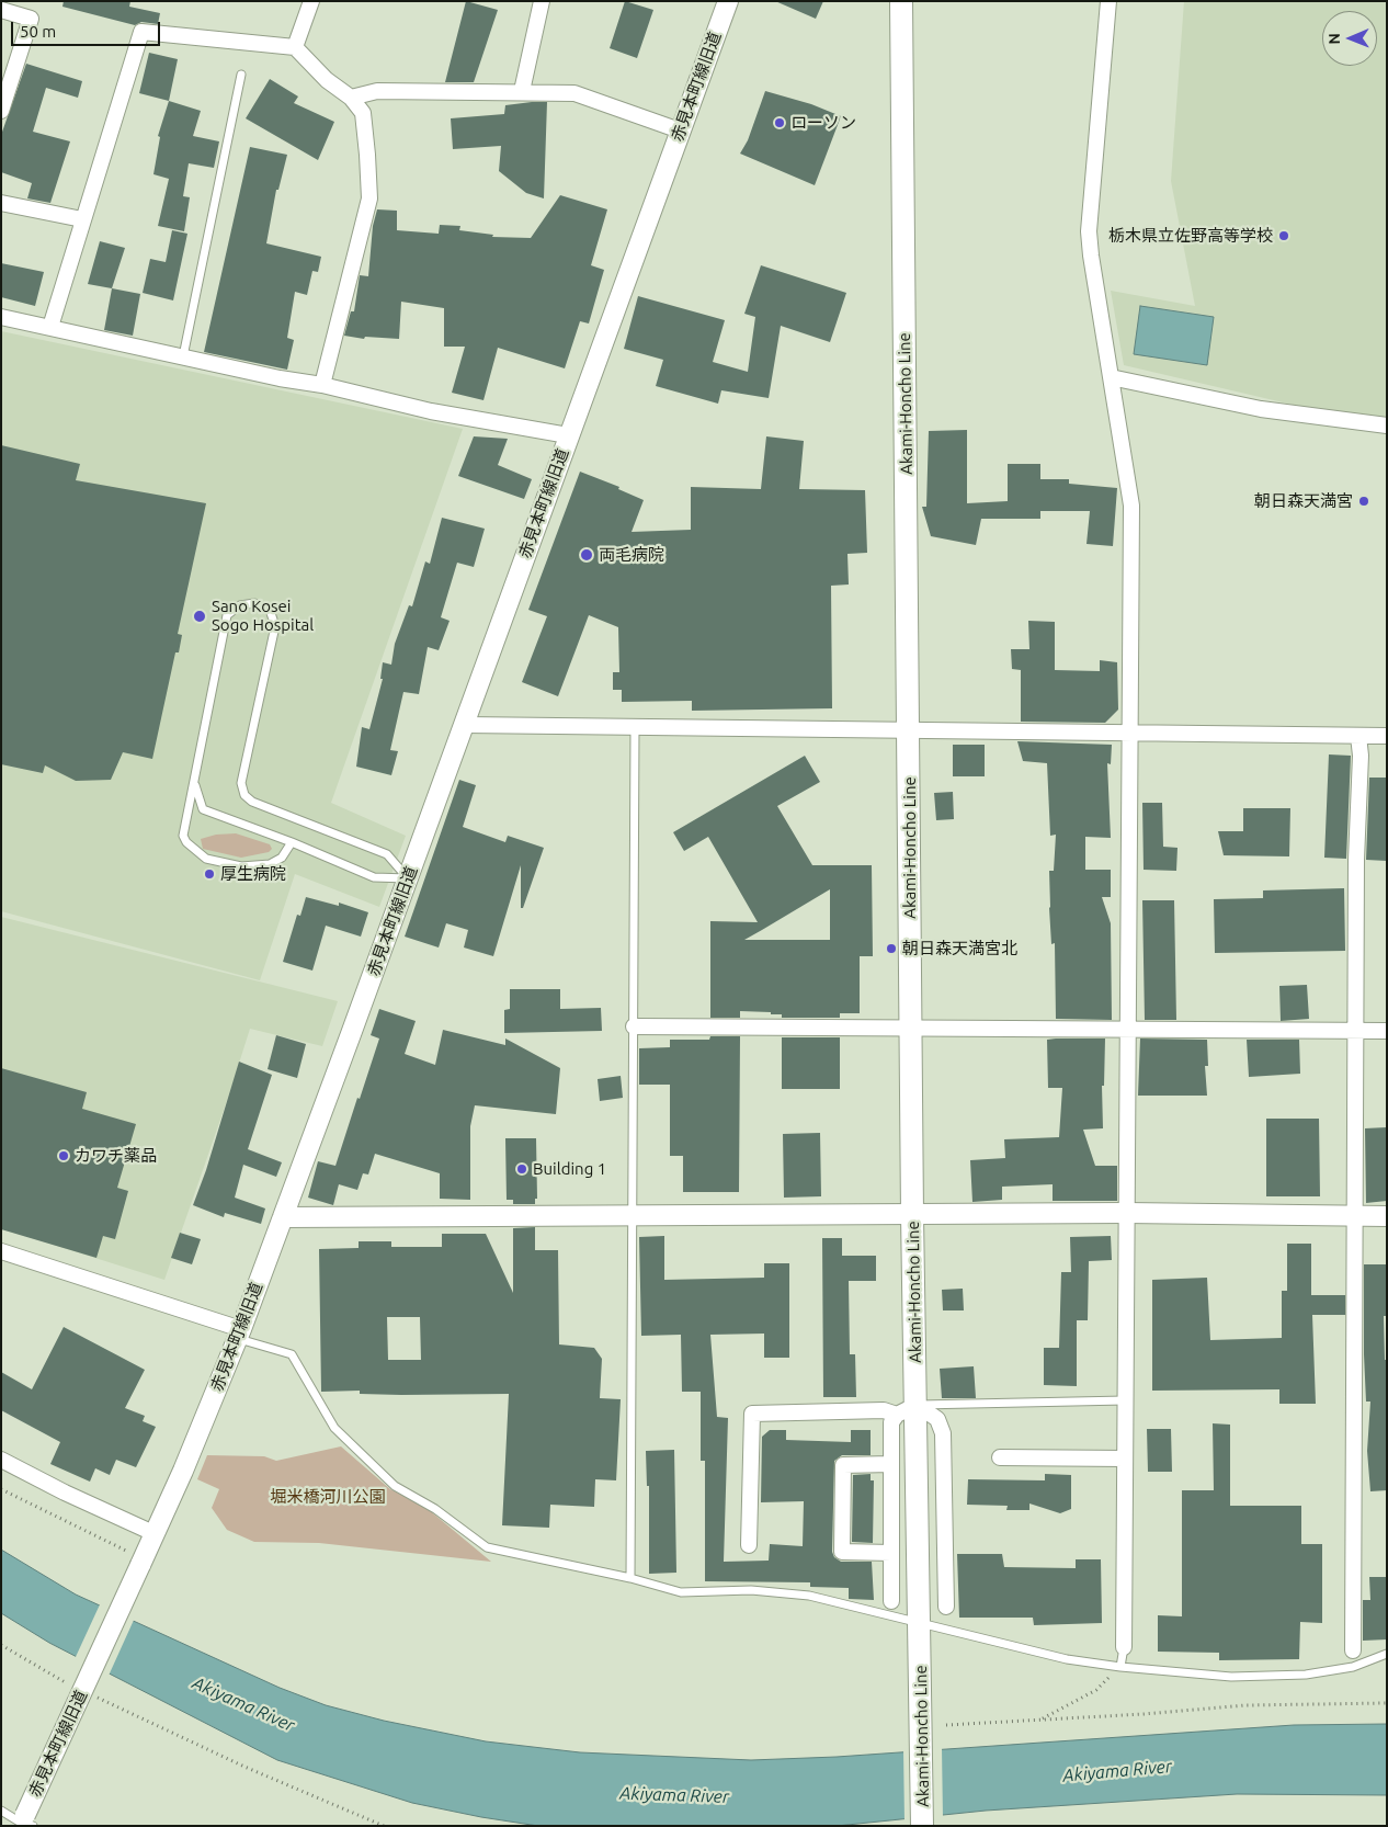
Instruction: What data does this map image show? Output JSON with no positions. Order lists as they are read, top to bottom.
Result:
{
  "streets": {
    "main road": ["Akami-Honcho Line"],
    "street": ["赤見本町線旧道"]
  },
  "water": ["Akiyama River"],
  "parks": ["堀米橋河川公園"],
  "places": [
    "ローソン",
    "栃木県立佐野高等学校",
    "朝日森天満宮",
    "両毛病院",
    "Sano Kosei Sogo Hospital",
    "厚生病院",
    "朝日森天満宮北",
    "カワチ薬品",
    "Building 1"
  ],
  "scale_bar": "50 m",
  "north": "left"
}
